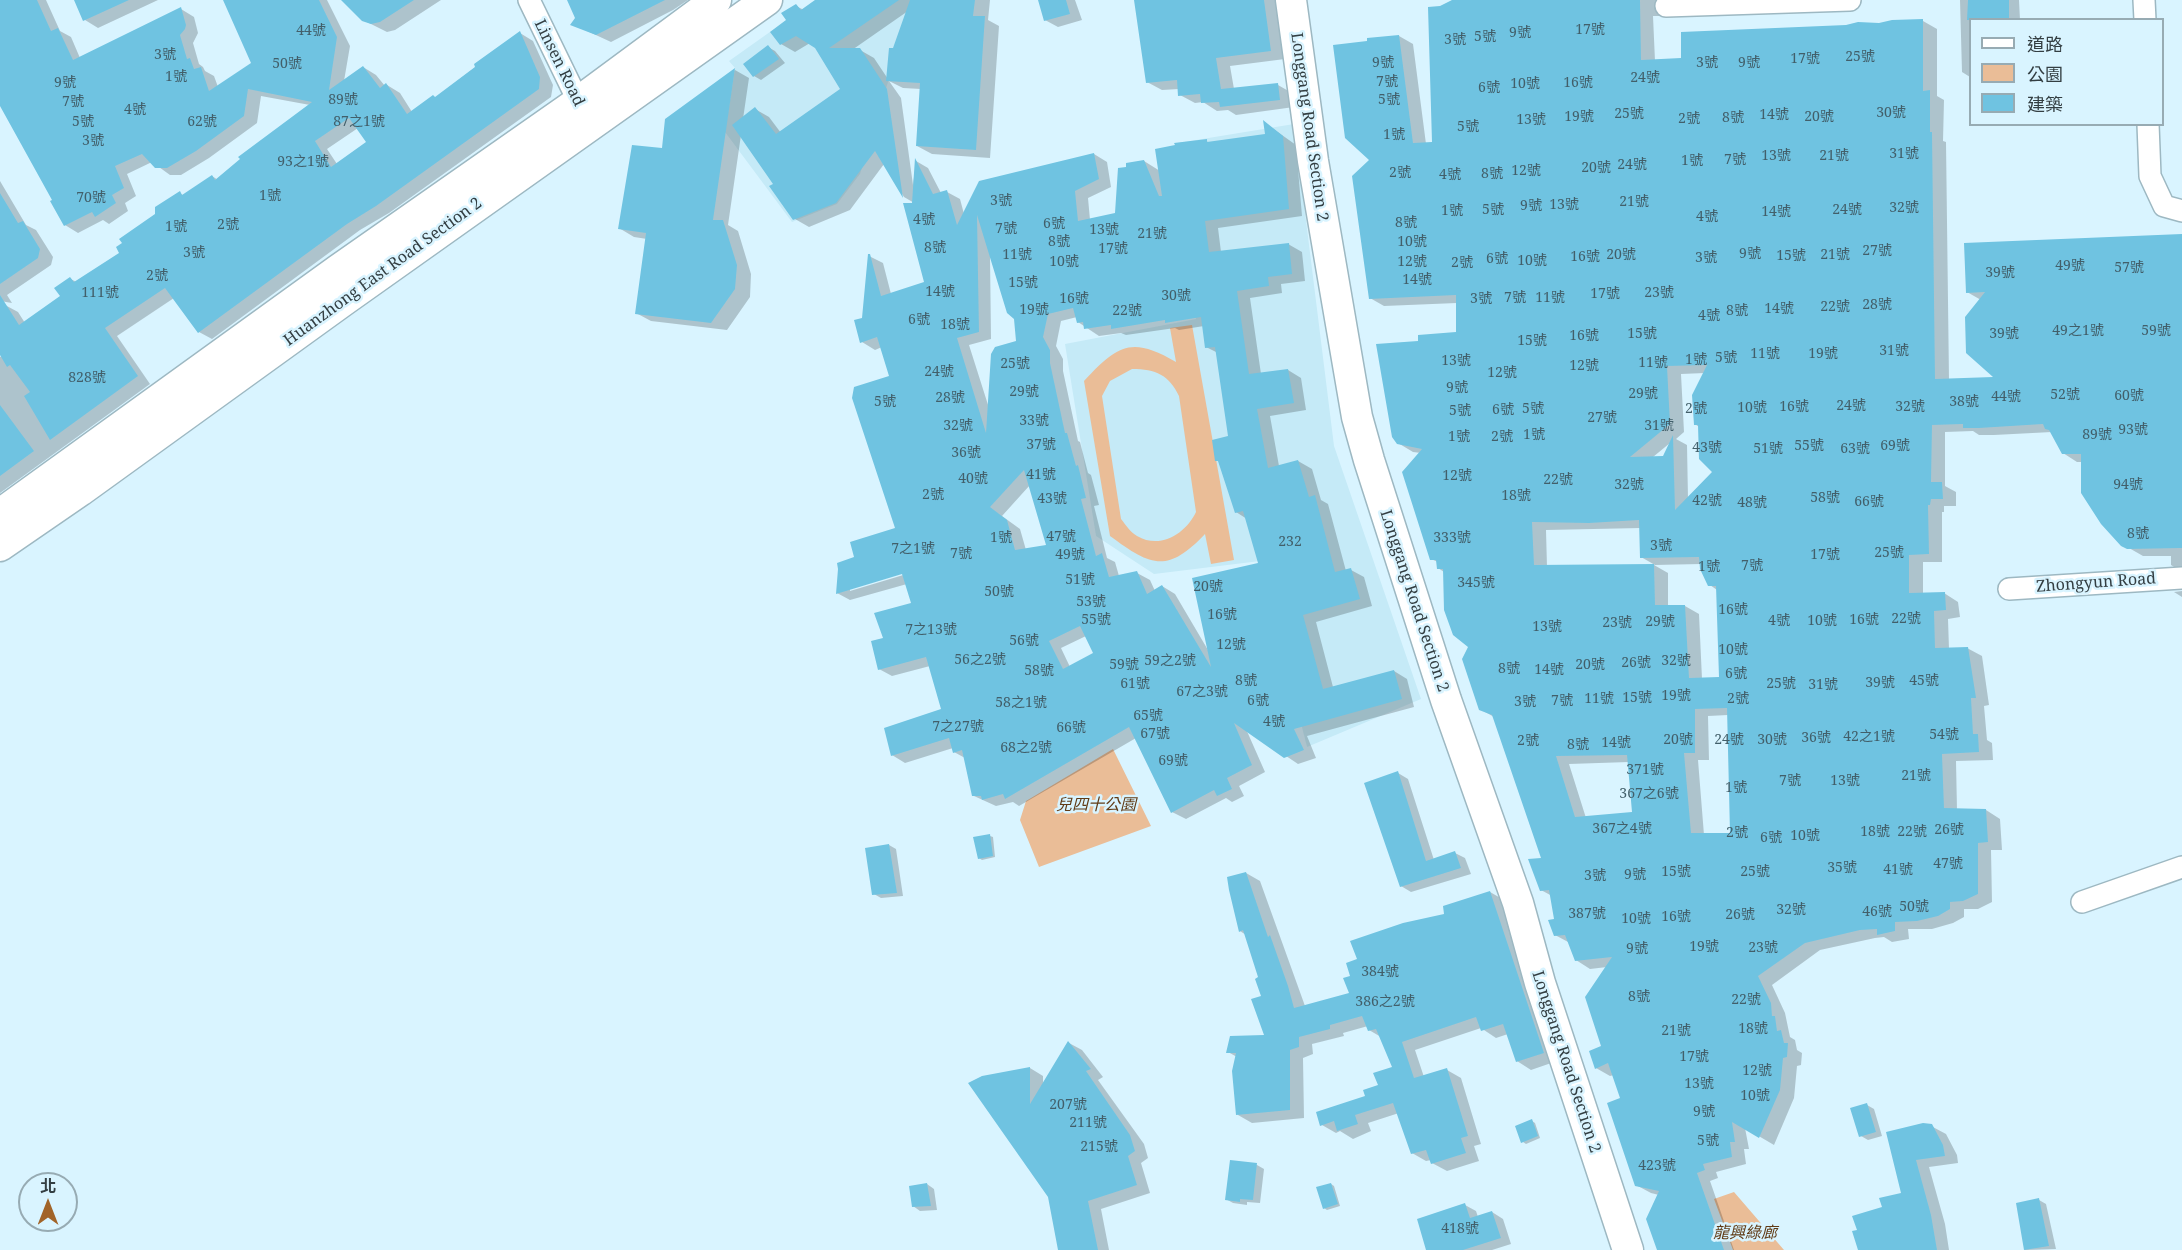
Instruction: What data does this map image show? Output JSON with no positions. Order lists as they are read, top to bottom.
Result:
{
  "streets": {
    "main road": ["Longgang Road Section 2", "Huanzhong East Road Section 2"],
    "street": ["Linsen Road", "Zhongyun Road"]
  },
  "crossings": [
    ["Linsen Road", "Huanzhong East Road Section 2"]
  ],
  "parks": ["兒四十公園", "龍興綠廊"],
  "house_numbers": [
    "17號",
    "44號",
    "9號",
    "5號",
    "3號",
    "3號",
    "25號",
    "17號",
    "9號",
    "3號",
    "9號",
    "50號",
    "1號",
    "24號",
    "7號",
    "9號",
    "16號",
    "10號",
    "6號",
    "89號",
    "5號",
    "7號",
    "4號",
    "30號",
    "25號",
    "14號",
    "19號",
    "20號",
    "8號",
    "2號",
    "13號",
    "5號",
    "62號",
    "87之1號",
    "5號",
    "1號",
    "3號",
    "31號",
    "13號",
    "21號",
    "7號",
    "1號",
    "93之1號",
    "24號",
    "20號",
    "12號",
    "2號",
    "8號",
    "4號",
    "1號",
    "70號",
    "3號",
    "21號",
    "13號",
    "9號",
    "32號",
    "5號",
    "24號",
    "1號",
    "14號",
    "4號",
    "4號",
    "8號",
    "6號",
    "2號",
    "1號",
    "7號",
    "13號",
    "21號",
    "8號",
    "10號",
    "8號",
    "17號",
    "27號",
    "3號",
    "9號",
    "11號",
    "20號",
    "21號",
    "15號",
    "16號",
    "3號",
    "6號",
    "10號",
    "10號",
    "12號",
    "2號",
    "49號",
    "57號",
    "39號",
    "2號",
    "14號",
    "15號",
    "14號",
    "111號",
    "23號",
    "17號",
    "30號",
    "7號",
    "11號",
    "16號",
    "3號",
    "28號",
    "22號",
    "14號",
    "19號",
    "22號",
    "8號",
    "4號",
    "6號",
    "18號",
    "49之1號",
    "59號",
    "15號",
    "39號",
    "16號",
    "15號",
    "31號",
    "11號",
    "19號",
    "5號",
    "1號",
    "13號",
    "11號",
    "25號",
    "12號",
    "24號",
    "12號",
    "828號",
    "9號",
    "29號",
    "29號",
    "52號",
    "60號",
    "44號",
    "28號",
    "5號",
    "38號",
    "24號",
    "16號",
    "32號",
    "10號",
    "5號",
    "2號",
    "6號",
    "5號",
    "27號",
    "33號",
    "32號",
    "31號",
    "93號",
    "1號",
    "89號",
    "1號",
    "2號",
    "37號",
    "55號",
    "69號",
    "43號",
    "51號",
    "63號",
    "36號",
    "41號",
    "12號",
    "40號",
    "22號",
    "32號",
    "94號",
    "2號",
    "18號",
    "58號",
    "43號",
    "42號",
    "66號",
    "48號",
    "8號",
    "47號",
    "1號",
    "333號",
    "232",
    "3號",
    "7之1號",
    "25號",
    "7號",
    "49號",
    "17號",
    "7號",
    "1號",
    "51號",
    "345號",
    "20號",
    "50號",
    "53號",
    "16號",
    "16號",
    "22號",
    "55號",
    "16號",
    "4號",
    "10號",
    "29號",
    "23號",
    "13號",
    "7之13號",
    "56號",
    "12號",
    "10號",
    "56之2號",
    "59之2號",
    "32號",
    "26號",
    "59號",
    "20號",
    "8號",
    "14號",
    "58號",
    "6號",
    "8號",
    "45號",
    "39號",
    "61號",
    "25號",
    "31號",
    "67之3號",
    "19號",
    "15號",
    "11號",
    "2號",
    "6號",
    "7號",
    "3號",
    "58之1號",
    "65號",
    "4號",
    "7之27號",
    "66號",
    "67號",
    "54號",
    "42之1號",
    "36號",
    "20號",
    "24號",
    "30號",
    "2號",
    "14號",
    "8號",
    "68之2號",
    "69號",
    "371號",
    "21號",
    "7號",
    "13號",
    "1號",
    "367之6號",
    "367之4號",
    "26號",
    "18號",
    "22號",
    "2號",
    "10號",
    "6號",
    "47號",
    "35號",
    "41號",
    "15號",
    "25號",
    "9號",
    "3號",
    "50號",
    "32號",
    "46號",
    "387號",
    "26號",
    "16號",
    "10號",
    "19號",
    "23號",
    "9號",
    "384號",
    "8號",
    "22號",
    "386之2號",
    "18號",
    "21號",
    "17號",
    "12號",
    "13號",
    "10號",
    "207號",
    "9號",
    "211號",
    "5號",
    "215號",
    "423號",
    "418號"
  ],
  "legend": ["道路", "公園", "建築"],
  "north": "top"
}
